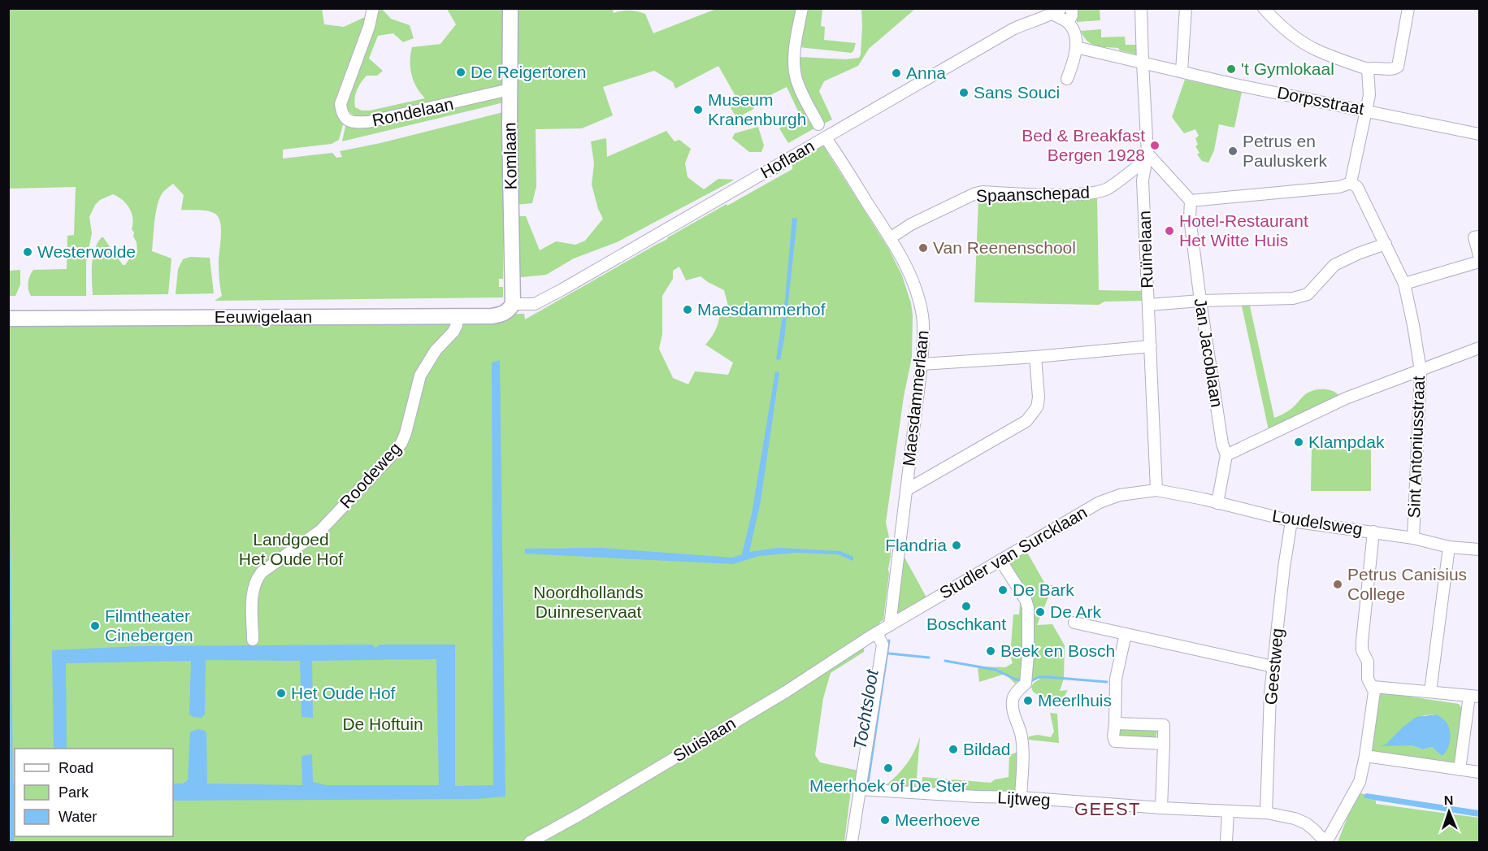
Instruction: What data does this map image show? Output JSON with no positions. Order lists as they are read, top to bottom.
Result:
{
  "streets": {
    "main road": ["Komlaan", "Eeuwigelaan"],
    "street": [
      "Dorpsstraat",
      "Rondelaan",
      "Hoflaan",
      "Spaanschepad",
      "Ruïnelaan",
      "Jan Jacoblaan",
      "Maesdammerlaan",
      "Sint Antoniusstraat",
      "Roodeweg",
      "Loudelsweg",
      "Studler van Surcklaan",
      "Geestweg",
      "Sluislaan",
      "Lijtweg"
    ]
  },
  "crossings": [
    ["Dorpsstraat", "Ruïnelaan"],
    ["Rondelaan", "Komlaan"],
    ["Komlaan", "Hoflaan"],
    ["Komlaan", "Eeuwigelaan"],
    ["Hoflaan", "Eeuwigelaan"],
    ["Hoflaan", "Maesdammerlaan"],
    ["Spaanschepad", "Ruïnelaan"],
    ["Spaanschepad", "Maesdammerlaan"],
    ["Ruïnelaan", "Loudelsweg"],
    ["Ruïnelaan", "Studler van Surcklaan"],
    ["Eeuwigelaan", "Roodeweg"],
    ["Jan Jacoblaan", "Loudelsweg"],
    ["Maesdammerlaan", "Studler van Surcklaan"],
    ["Sint Antoniusstraat", "Loudelsweg"],
    ["Loudelsweg", "Studler van Surcklaan"],
    ["Loudelsweg", "Geestweg"],
    ["Studler van Surcklaan", "Sluislaan"],
    ["Geestweg", "Lijtweg"]
  ],
  "districts": ["GEEST"],
  "water": ["Tochtsloot"],
  "parks": ["Landgoed Het Oude Hof", "Noordhollands Duinreservaat", "De Hoftuin"],
  "places": [
    "'t Gymlokaal",
    "De Reigertoren",
    "Anna",
    "Sans Souci",
    "Museum Kranenburgh",
    "Bed & Breakfast Bergen 1928",
    "Petrus en Pauluskerk",
    "Hotel-Restaurant Het Witte Huis",
    "Van Reenenschool",
    "Westerwolde",
    "Maesdammerhof",
    "Klampdak",
    "Flandria",
    "Petrus Canisius College",
    "De Bark",
    "Boschkant",
    "De Ark",
    "Filmtheater Cinebergen",
    "Beek en Bosch",
    "Het Oude Hof",
    "Meerlhuis",
    "Bildad",
    "Meerhoek of De Ster",
    "Meerhoeve"
  ],
  "legend": ["Road", "Park", "Water"],
  "north": "top"
}
